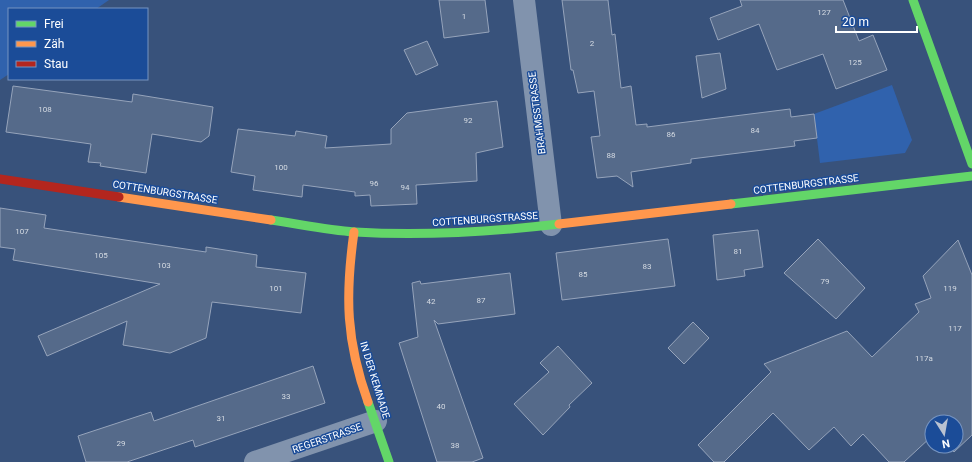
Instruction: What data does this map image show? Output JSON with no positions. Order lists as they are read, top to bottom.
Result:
{
  "streets": {
    "street": [
      "BRAHMSSTRASSE",
      "COTTENBURGSTRASSE",
      "IN DER KEMNADE",
      "REGERSTRASSE"
    ]
  },
  "crossings": [
    ["BRAHMSSTRASSE", "COTTENBURGSTRASSE"],
    ["COTTENBURGSTRASSE", "IN DER KEMNADE"],
    ["IN DER KEMNADE", "REGERSTRASSE"]
  ],
  "house_numbers": [
    "127",
    "1",
    "2",
    "125",
    "108",
    "92",
    "84",
    "86",
    "88",
    "100",
    "96",
    "94",
    "107",
    "81",
    "105",
    "103",
    "83",
    "85",
    "79",
    "101",
    "119",
    "87",
    "42",
    "117",
    "117a",
    "33",
    "40",
    "31",
    "29",
    "38"
  ],
  "legend": ["Frei", "Zäh", "Stau"],
  "scale_bar": "20 m",
  "north": "bottom"
}
